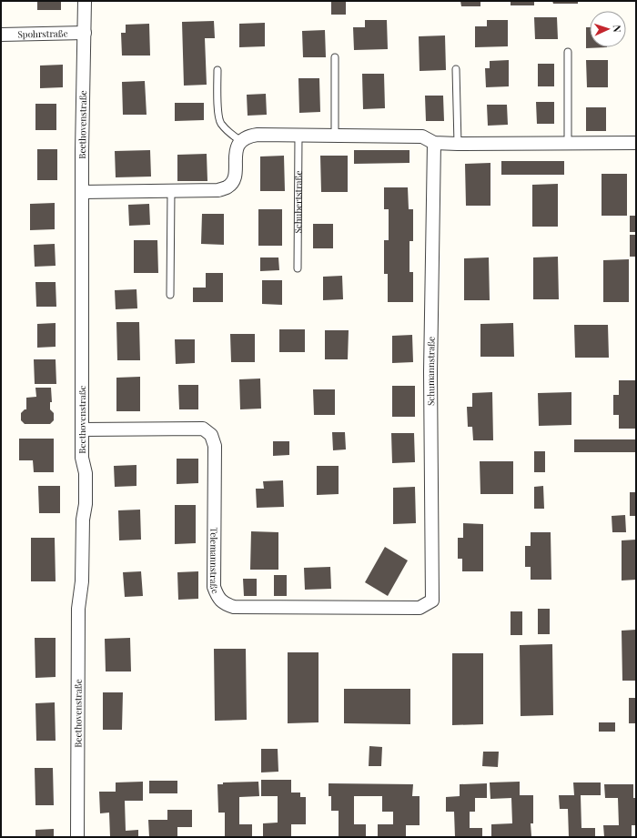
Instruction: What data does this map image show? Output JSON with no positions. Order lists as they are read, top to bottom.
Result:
{
  "streets": {
    "street": [
      "Spohrstraße",
      "Beethovenstraße",
      "Schumannstraße",
      "Telemannstraße"
    ],
    "lane": ["Schubertstraße"]
  },
  "crossings": [
    ["Spohrstraße", "Beethovenstraße"],
    ["Beethovenstraße", "Telemannstraße"],
    ["Schumannstraße", "Telemannstraße"]
  ],
  "north": "right"
}
